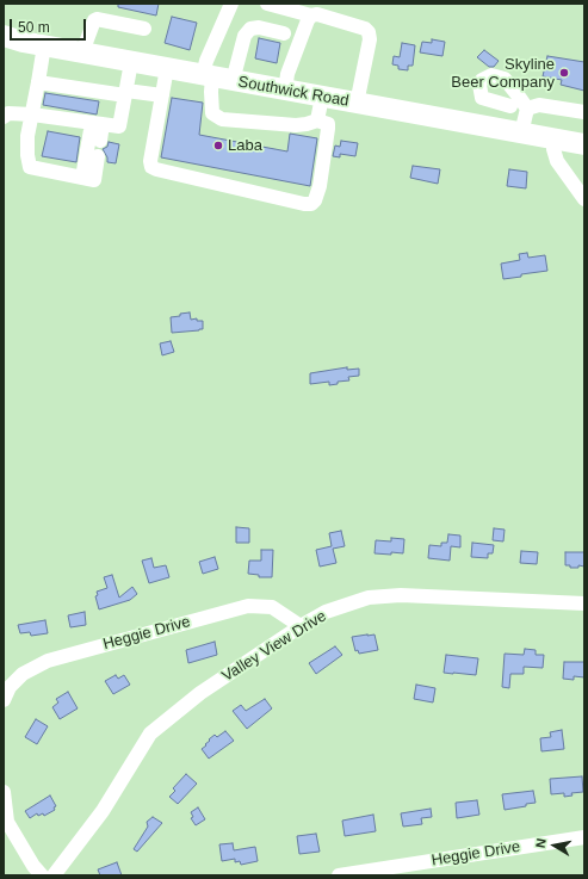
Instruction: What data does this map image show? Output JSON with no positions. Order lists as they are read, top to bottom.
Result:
{
  "streets": {
    "highway": ["Southwick Road"],
    "street": ["Heggie Drive", "Valley View Drive"]
  },
  "crossings": [
    ["Heggie Drive", "Valley View Drive"]
  ],
  "places": ["Skyline Beer Company", "Laba"],
  "scale_bar": "50 m",
  "north": "left"
}
